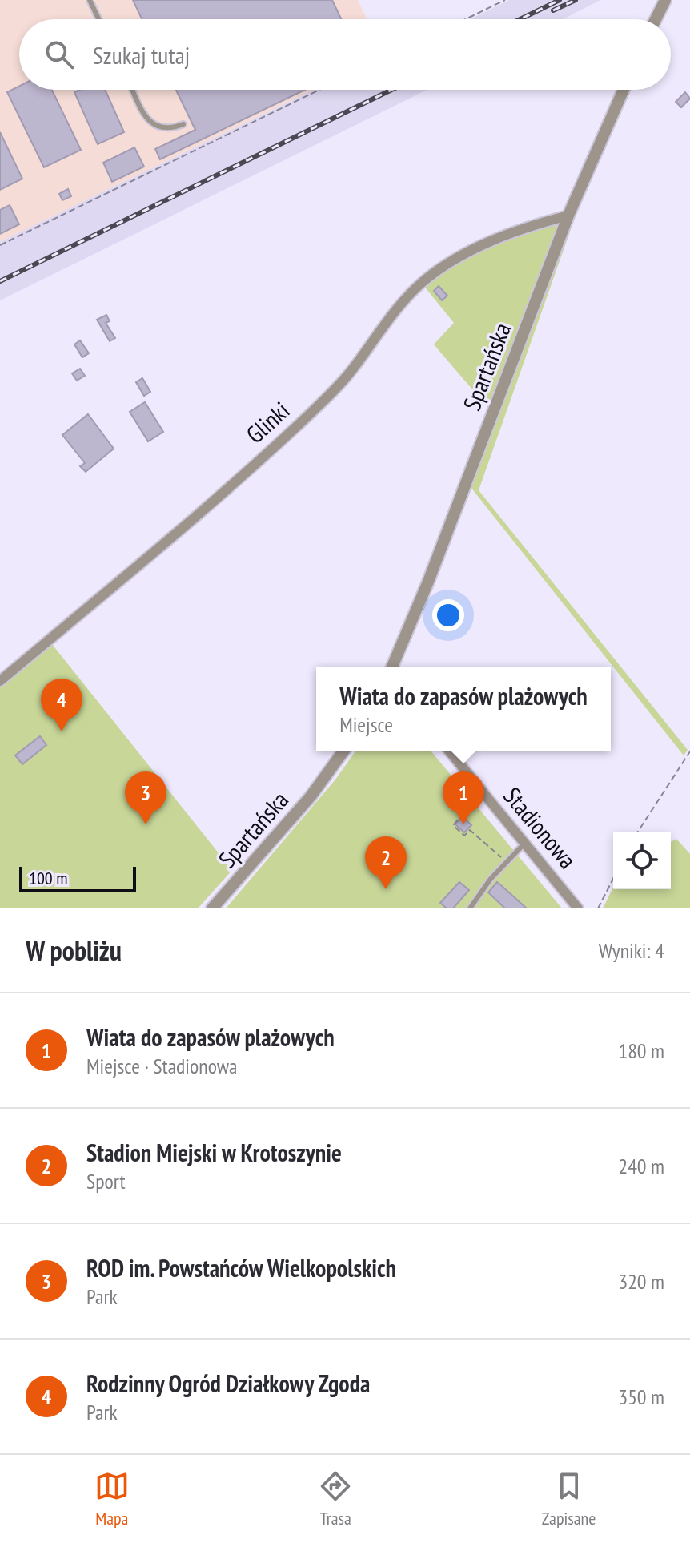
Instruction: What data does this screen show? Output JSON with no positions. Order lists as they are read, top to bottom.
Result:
{
  "streets": {
    "street": ["Spartańska", "Glinki", "Stadionowa"]
  },
  "crossings": [
    ["Spartańska", "Glinki"]
  ],
  "scale_bar": "100 m",
  "page": {
    "search": "Szukaj tutaj",
    "popup": ["Wiata do zapasów plażowych", "Miejsce"],
    "pins": [
      "4",
      "1",
      "3",
      "2"
    ],
    "scale": "100 m",
    "heading": ["W pobliżu", "Wyniki: 4"],
    "list": [
      {
        "mark": "1",
        "name": "Wiata do zapasów plażowych",
        "note": "Miejsce · Stadionowa",
        "value": "180 m"
      },
      {
        "mark": "2",
        "name": "Stadion Miejski w Krotoszynie",
        "note": "Sport",
        "value": "240 m"
      },
      {
        "mark": "3",
        "name": "ROD im. Powstańców Wielkopolskich",
        "note": "Park",
        "value": "320 m"
      },
      {
        "mark": "4",
        "name": "Rodzinny Ogród Działkowy Zgoda",
        "note": "Park",
        "value": "350 m"
      }
    ],
    "nav": ["Mapa", "Trasa", "Zapisane"]
  }
}
